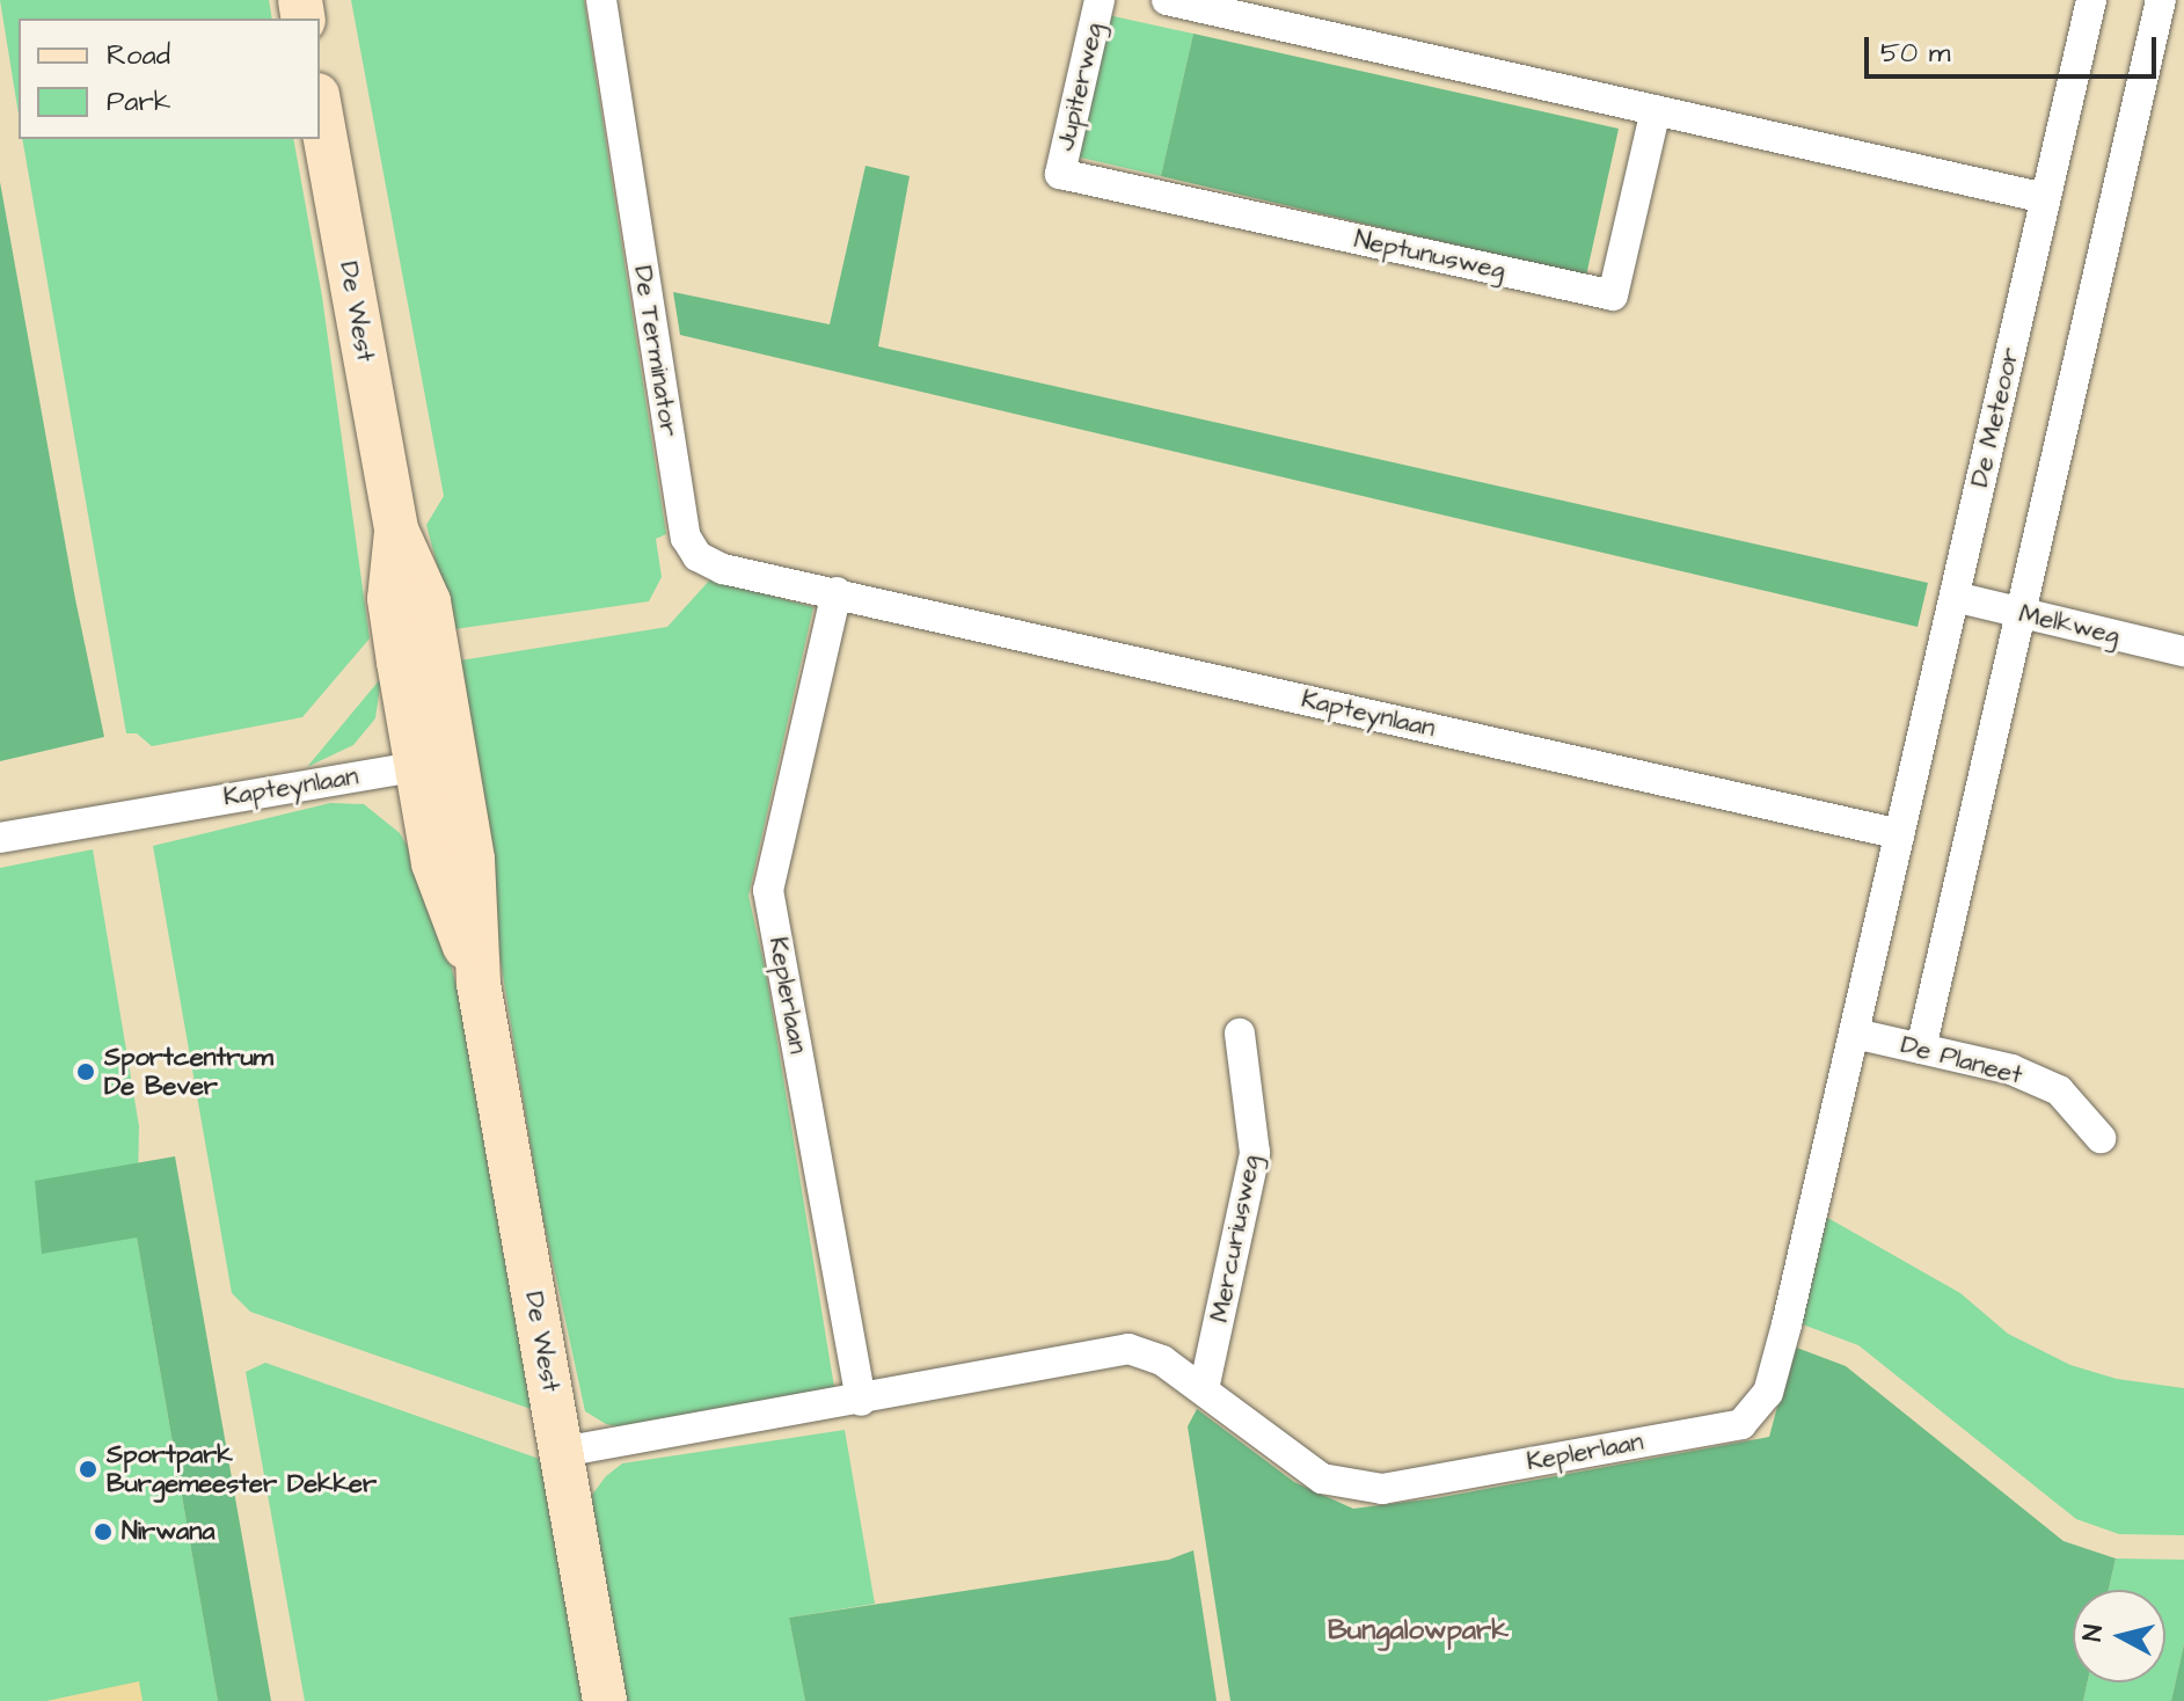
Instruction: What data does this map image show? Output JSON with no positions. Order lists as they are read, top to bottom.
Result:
{
  "streets": {
    "main road": ["De West"],
    "street": [
      "Jupiterweg",
      "Neptunusweg",
      "De Terminator",
      "De Meteoor",
      "Melkweg",
      "Kapteynlaan",
      "Keplerlaan",
      "De Planeet",
      "Mercuriusweg"
    ]
  },
  "crossings": [
    ["Jupiterweg", "Neptunusweg"],
    ["De West", "Kapteynlaan"],
    ["De West", "Keplerlaan"],
    ["De Terminator", "Kapteynlaan"],
    ["De Terminator", "Keplerlaan"],
    ["De Meteoor", "Melkweg"],
    ["De Meteoor", "Kapteynlaan"],
    ["De Meteoor", "Keplerlaan"],
    ["Kapteynlaan", "Keplerlaan"],
    ["Keplerlaan", "De Planeet"],
    ["Keplerlaan", "Mercuriusweg"]
  ],
  "districts": ["Bungalowpark"],
  "places": ["Sportcentrum De Bever", "Sportpark Burgemeester Dekker", "Nirwana"],
  "legend": ["Road", "Park"],
  "scale_bar": "50 m",
  "north": "left"
}
